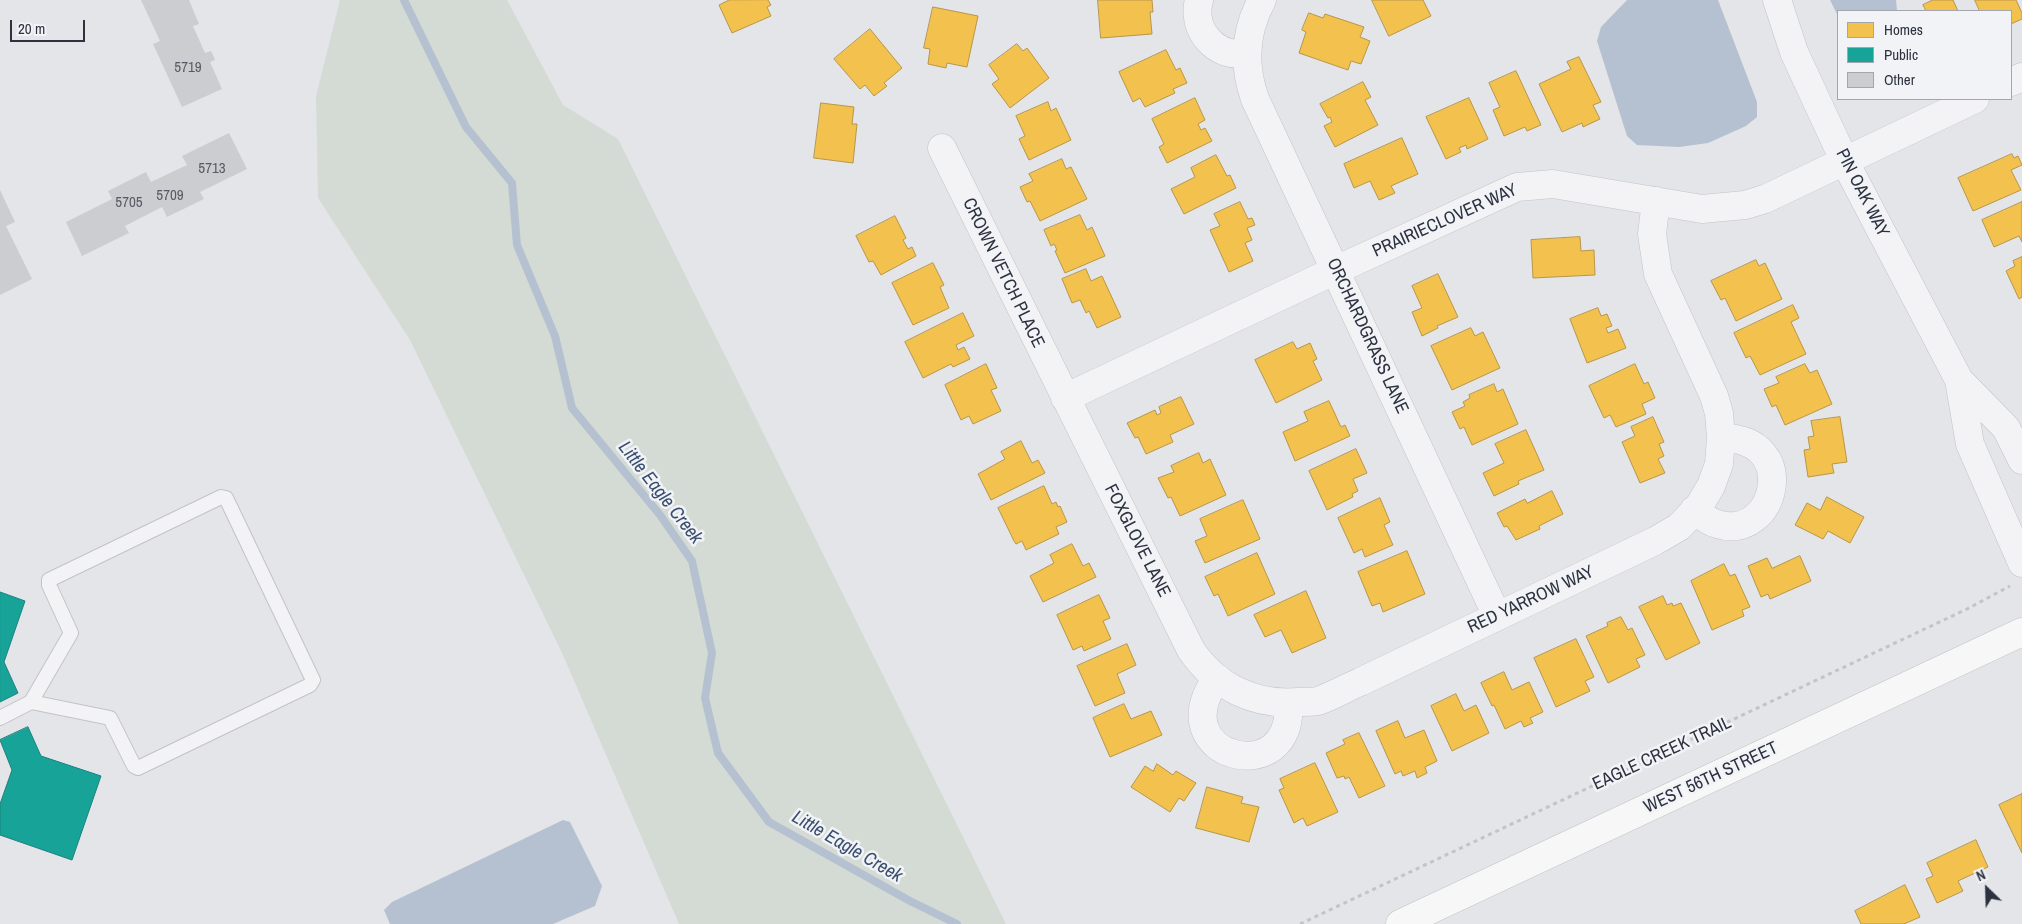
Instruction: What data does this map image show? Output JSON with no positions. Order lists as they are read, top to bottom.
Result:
{
  "streets": {
    "main road": ["WEST 56TH STREET"],
    "street": [
      "PIN OAK WAY",
      "PRAIRIECLOVER WAY",
      "CROWN VETCH PLACE",
      "ORCHARDGRASS LANE",
      "FOXGLOVE LANE",
      "RED YARROW WAY"
    ],
    "path": ["EAGLE CREEK TRAIL"]
  },
  "crossings": [
    ["PIN OAK WAY", "PRAIRIECLOVER WAY"],
    ["PIN OAK WAY", "EAGLE CREEK TRAIL"],
    ["PRAIRIECLOVER WAY", "CROWN VETCH PLACE"],
    ["PRAIRIECLOVER WAY", "ORCHARDGRASS LANE"],
    ["PRAIRIECLOVER WAY", "FOXGLOVE LANE"],
    ["PRAIRIECLOVER WAY", "RED YARROW WAY"],
    ["CROWN VETCH PLACE", "FOXGLOVE LANE"],
    ["ORCHARDGRASS LANE", "RED YARROW WAY"],
    ["FOXGLOVE LANE", "RED YARROW WAY"]
  ],
  "water": ["Little Eagle Creek"],
  "house_numbers": [
    "5719",
    "5713",
    "5709",
    "5705"
  ],
  "legend": ["Homes", "Public", "Other"],
  "scale_bar": "20 m",
  "north": "top left"
}
